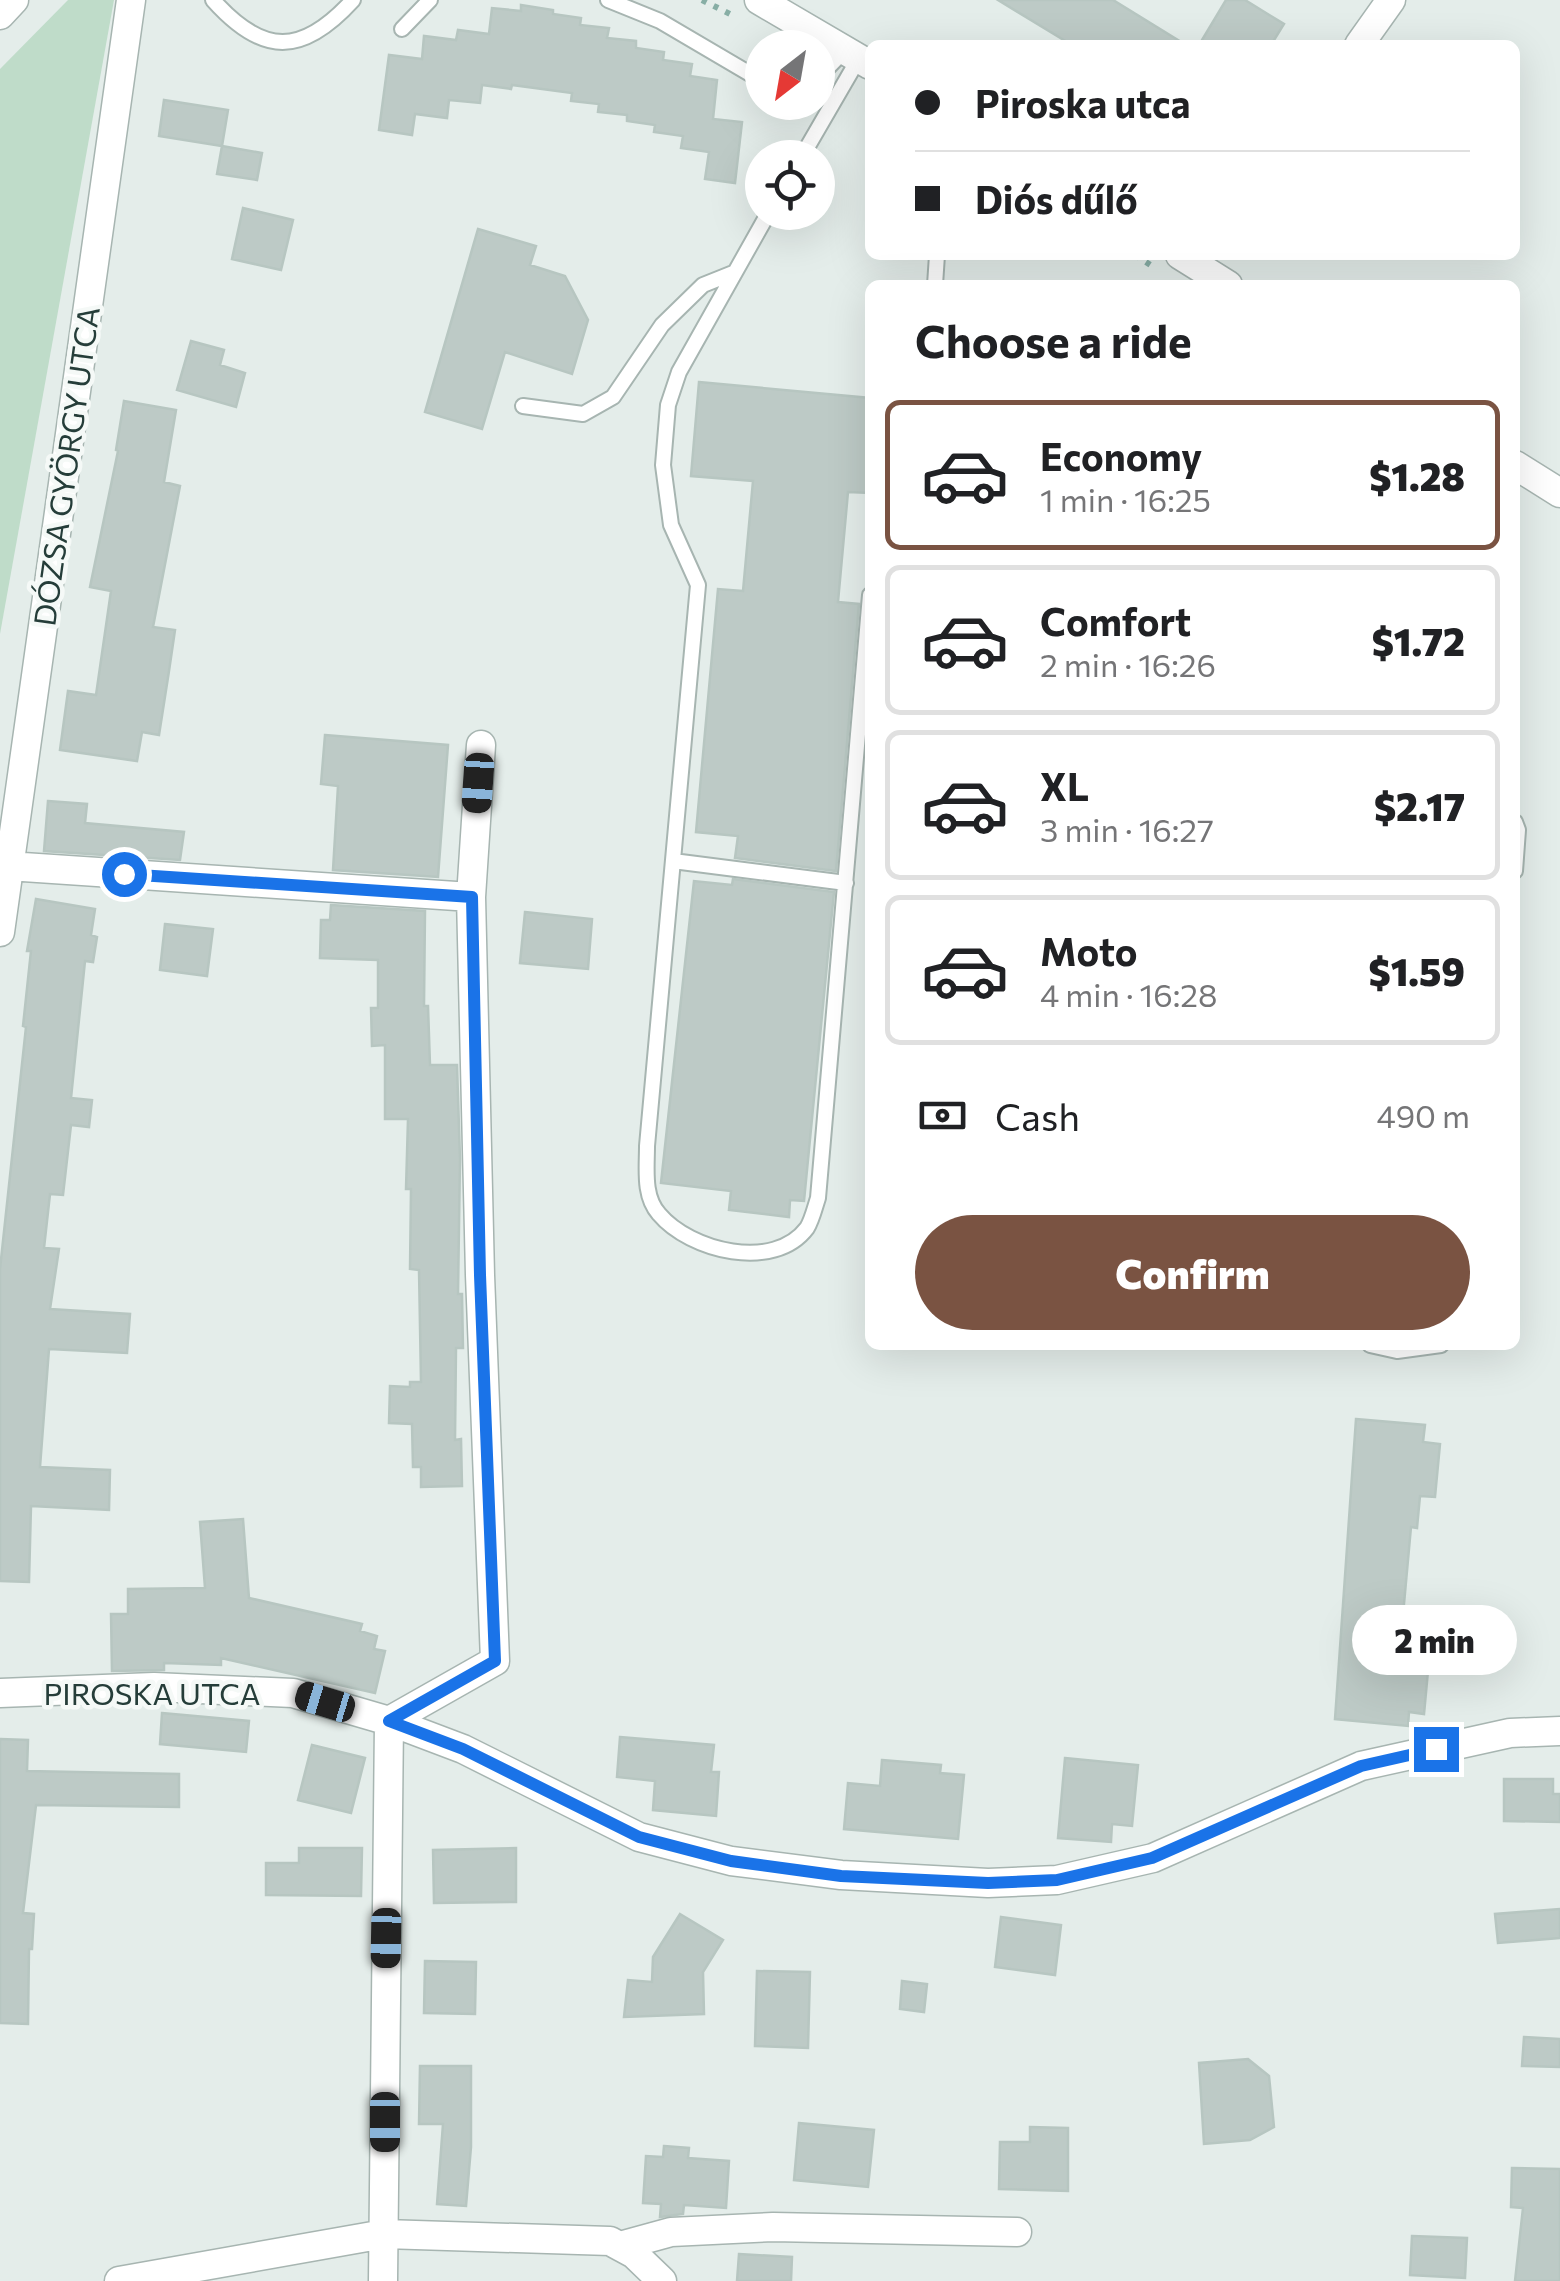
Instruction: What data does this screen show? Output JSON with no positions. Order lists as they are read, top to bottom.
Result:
{
  "streets": {
    "street": ["DÓZSA GYÖRGY UTCA", "PIROSKA UTCA"]
  },
  "north": "bottom left",
  "page": {
    "banner": ["Piroska utca", "Diós dűlő"],
    "heading": "Choose a ride",
    "list": [
      {
        "name": "Economy",
        "note": "1 min · 16:25",
        "value": "$1.28"
      },
      {
        "name": "Comfort",
        "note": "2 min · 16:26",
        "value": "$1.72"
      },
      {
        "name": "XL",
        "note": "3 min · 16:27",
        "value": "$2.17"
      },
      {
        "name": "Moto",
        "note": "4 min · 16:28",
        "value": "$1.59"
      }
    ],
    "pay": ["Cash", "490 m"],
    "buttons": "Confirm",
    "bubble": "2 min"
  }
}
